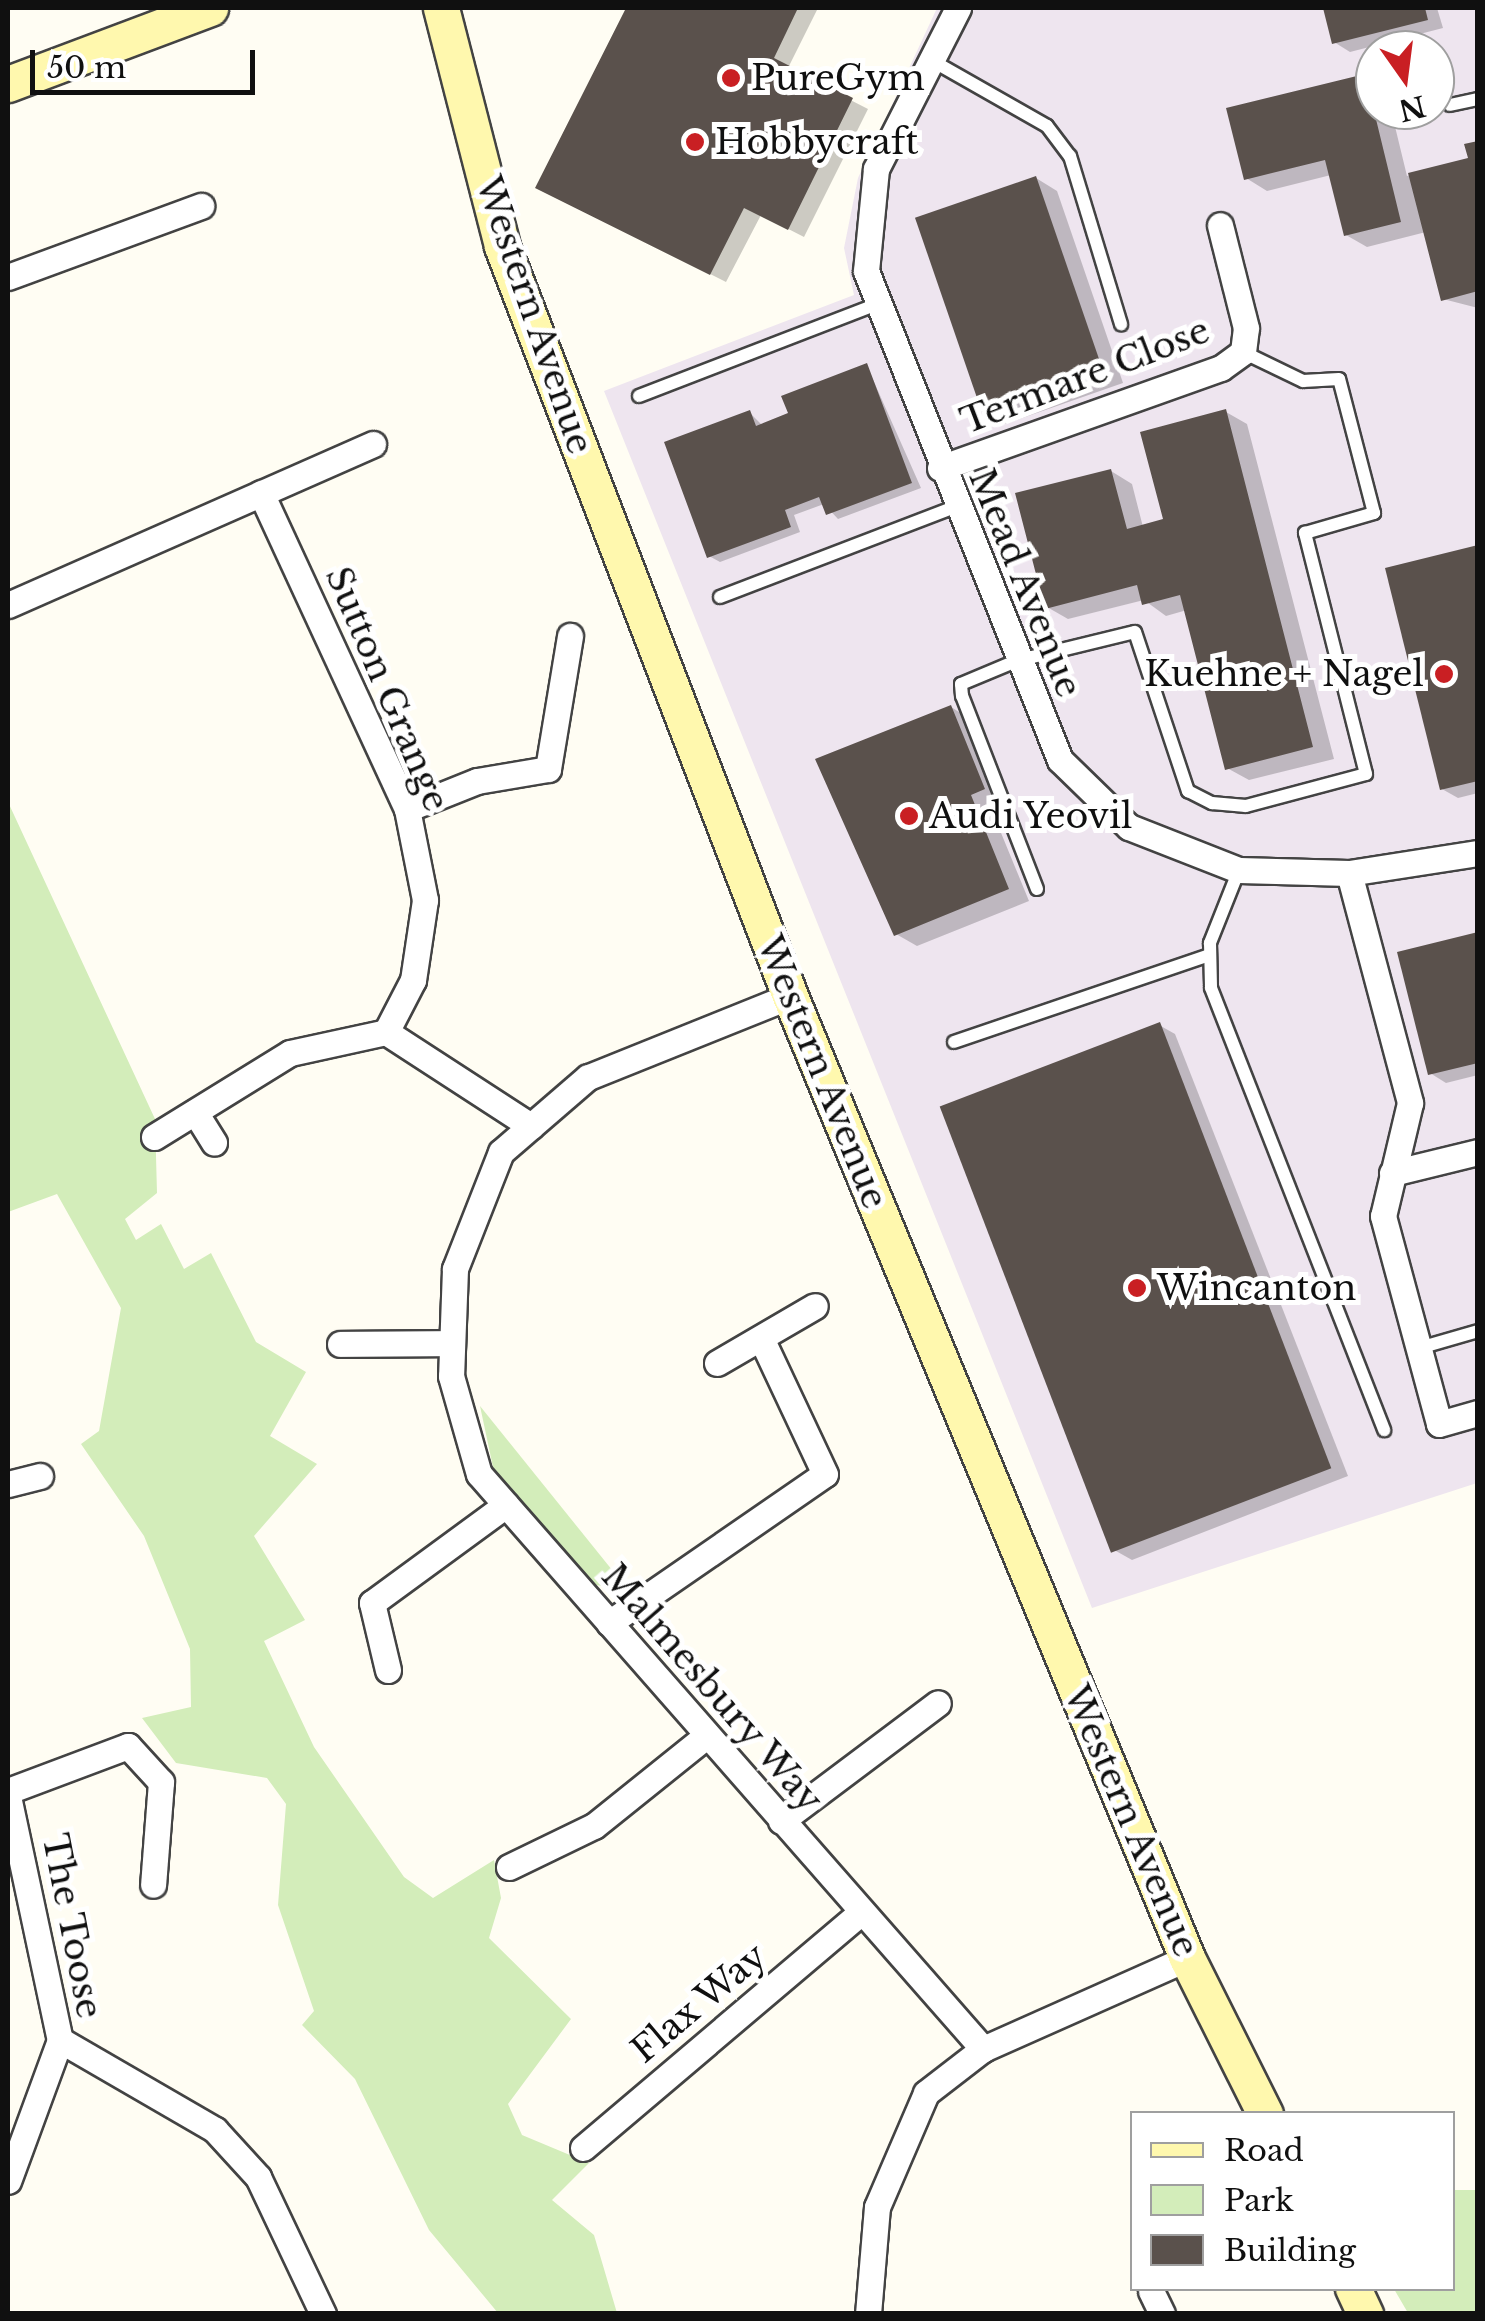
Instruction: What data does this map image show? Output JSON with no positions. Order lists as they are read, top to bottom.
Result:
{
  "streets": {
    "street": [
      "Western Avenue",
      "Termare Close",
      "Mead Avenue",
      "Sutton Grange",
      "Malmesbury Way",
      "The Toose",
      "Flax Way"
    ]
  },
  "crossings": [
    ["Western Avenue", "Malmesbury Way"],
    ["Termare Close", "Mead Avenue"],
    ["Malmesbury Way", "Flax Way"]
  ],
  "places": [
    "PureGym",
    "Hobbycraft",
    "Kuehne + Nagel",
    "Audi Yeovil",
    "Wincanton"
  ],
  "legend": ["Road", "Park", "Building"],
  "scale_bar": "50 m",
  "north": "bottom"
}
